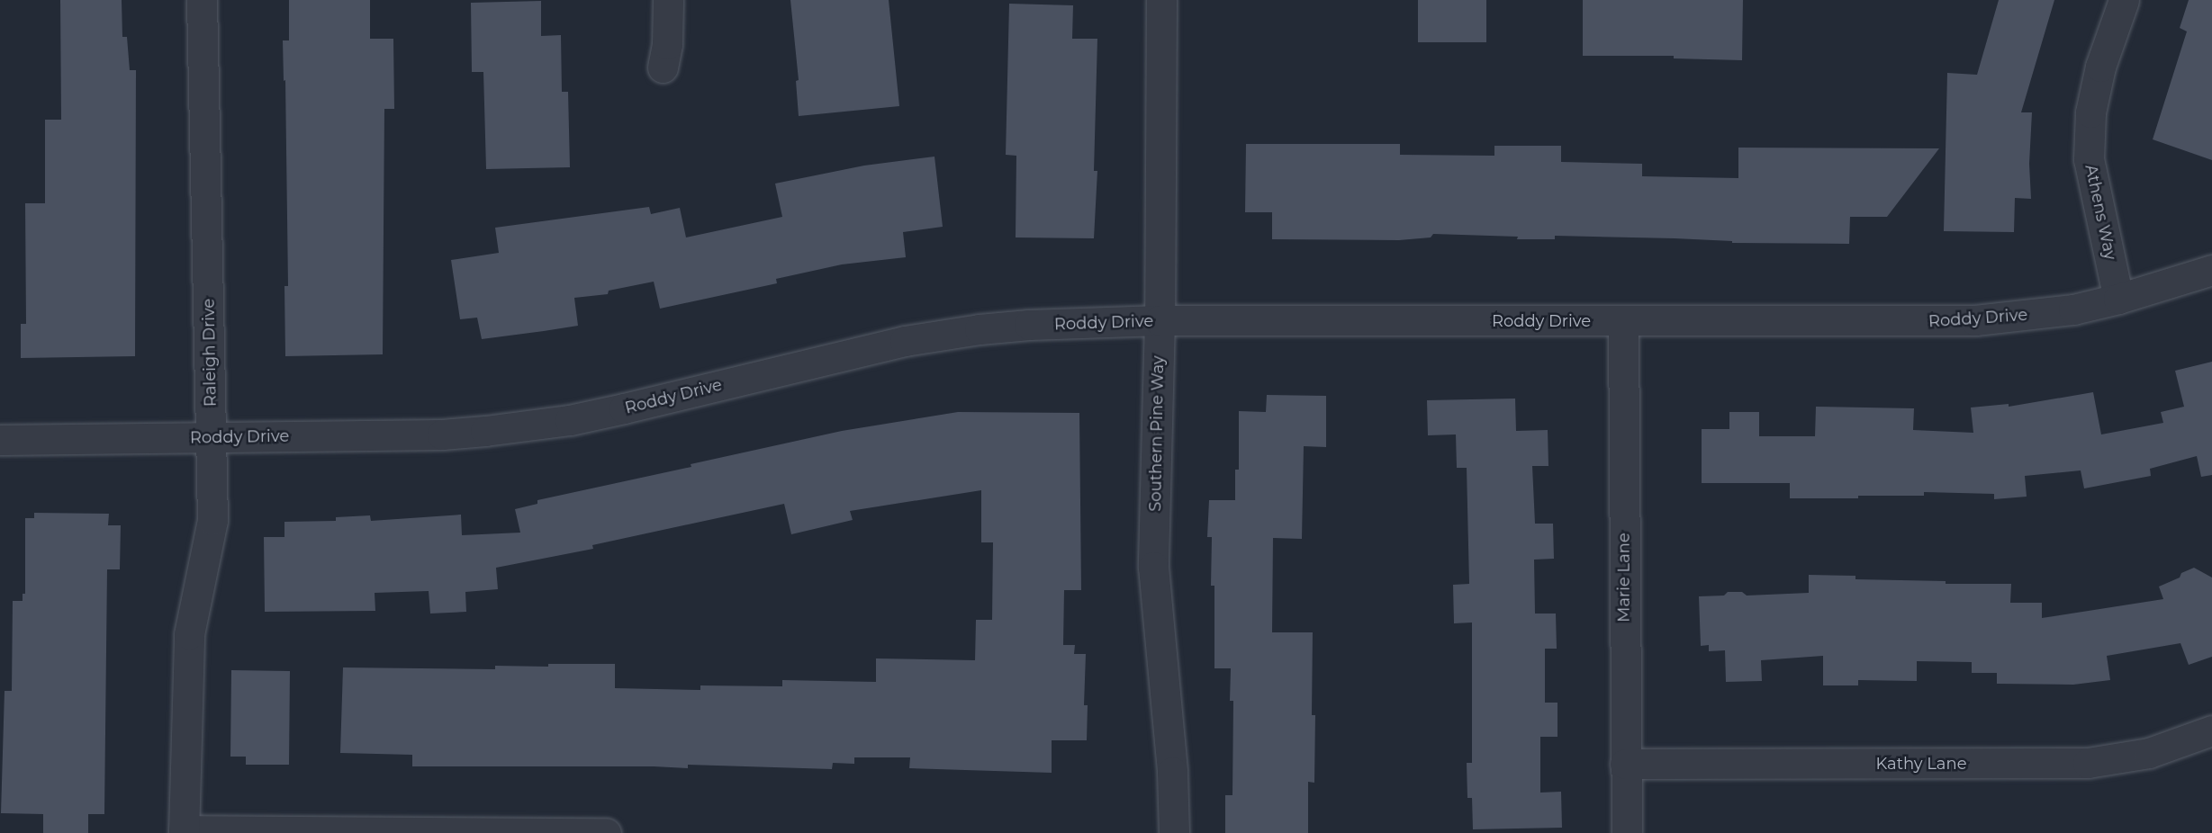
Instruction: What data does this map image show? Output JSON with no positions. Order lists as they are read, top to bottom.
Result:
{
  "streets": {
    "street": [
      "Athens Way",
      "Roddy Drive",
      "Raleigh Drive",
      "Southern Pine Way",
      "Marie Lane",
      "Kathy Lane"
    ]
  },
  "crossings": [
    ["Athens Way", "Roddy Drive"],
    ["Roddy Drive", "Raleigh Drive"],
    ["Roddy Drive", "Southern Pine Way"],
    ["Roddy Drive", "Marie Lane"],
    ["Marie Lane", "Kathy Lane"]
  ]
}
